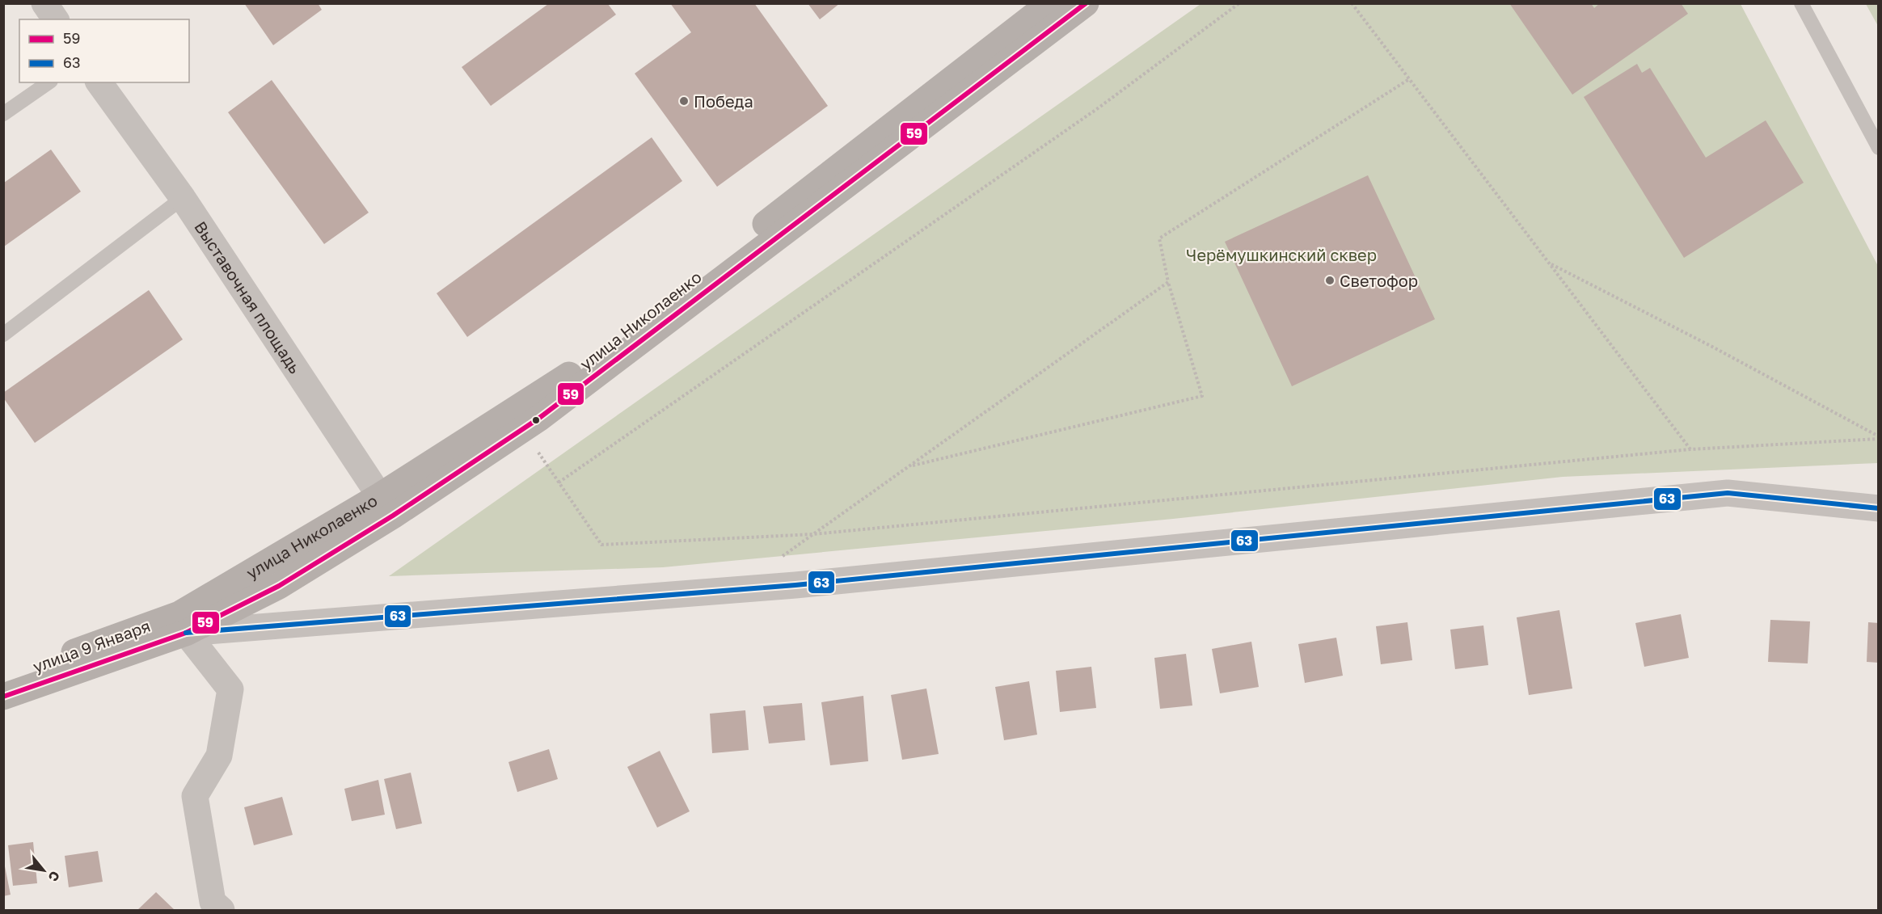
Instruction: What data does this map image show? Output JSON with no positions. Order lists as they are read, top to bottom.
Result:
{
  "streets": {
    "main road": ["улица Николаенко", "улица 9 Января"],
    "street": ["Выставочная площадь"]
  },
  "crossings": [
    ["Выставочная площадь", "улица Николаенко"],
    ["Выставочная площадь", "улица 9 Января"],
    ["улица Николаенко", "улица 9 Января"]
  ],
  "parks": ["Черёмушкинский сквер"],
  "places": ["Победа", "Светофор"],
  "lines": ["transit line 59", "transit line 63"],
  "legend": ["59", "63"],
  "north": "bottom right"
}
